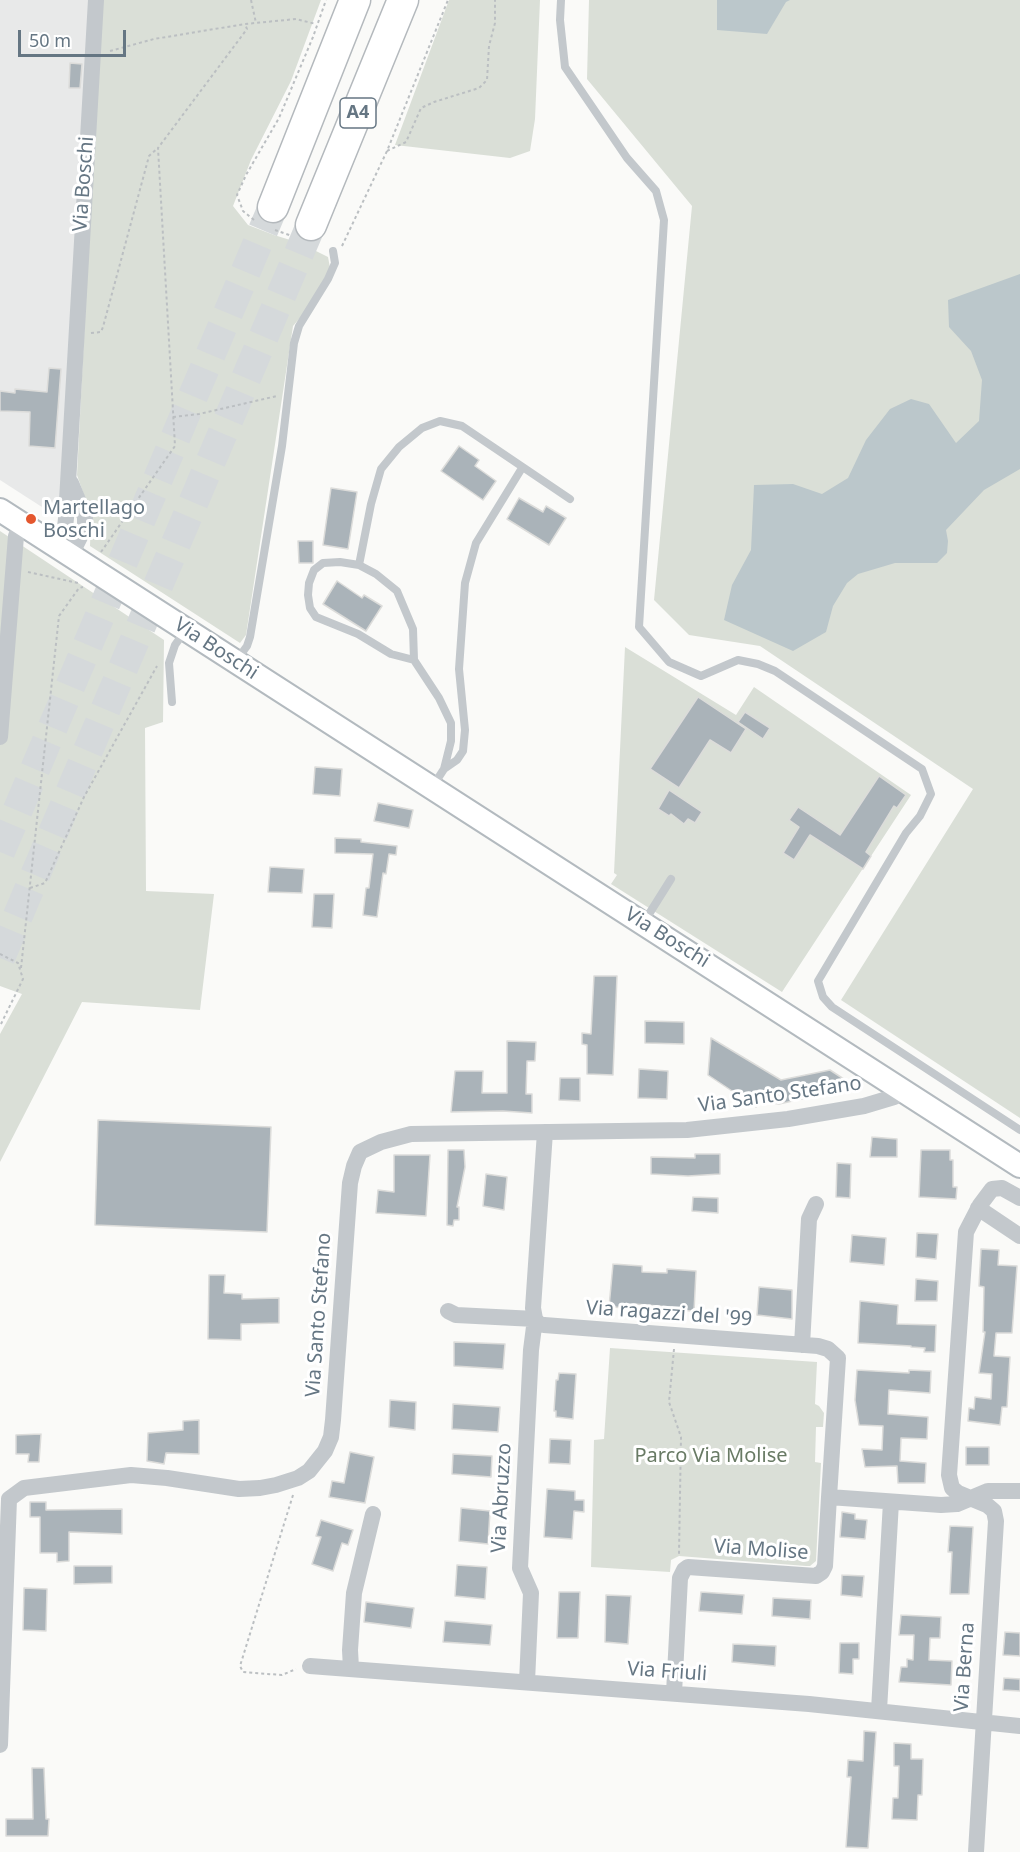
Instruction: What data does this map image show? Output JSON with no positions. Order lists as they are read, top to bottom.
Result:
{
  "streets": {
    "highway": ["A4"],
    "main road": ["Via Boschi"],
    "street": [
      "Via Santo Stefano",
      "Via ragazzi del '99",
      "Via Abruzzo",
      "Via Molise",
      "Via Berna",
      "Via Friuli"
    ]
  },
  "crossings": [
    ["Via Boschi", "Via Santo Stefano"],
    ["Via ragazzi del '99", "Via Abruzzo"],
    ["Via ragazzi del '99", "Via Molise"],
    ["Via Abruzzo", "Via Friuli"],
    ["Via Berna", "Via Friuli"]
  ],
  "parks": ["Parco Via Molise"],
  "places": ["Martellago Boschi"],
  "scale_bar": "50 m"
}
